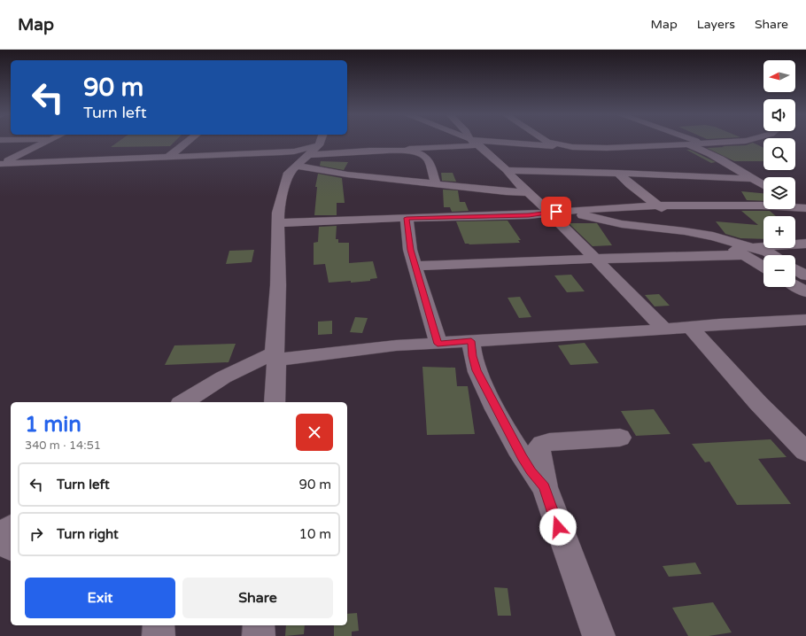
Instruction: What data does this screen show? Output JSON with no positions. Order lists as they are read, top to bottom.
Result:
{
  "north": "left",
  "page": {
    "header": "Map",
    "nav": ["Map", "Layers", "Share"],
    "map_buttons": ["+", "−"],
    "turn": ["90 m", "Turn left"],
    "heading": ["1 min", "340 m · 14:51"],
    "list": [
      {
        "name": "Turn left",
        "value": "90 m"
      },
      {
        "name": "Turn right",
        "value": "10 m"
      }
    ],
    "buttons": ["Exit", "Share"]
  }
}
